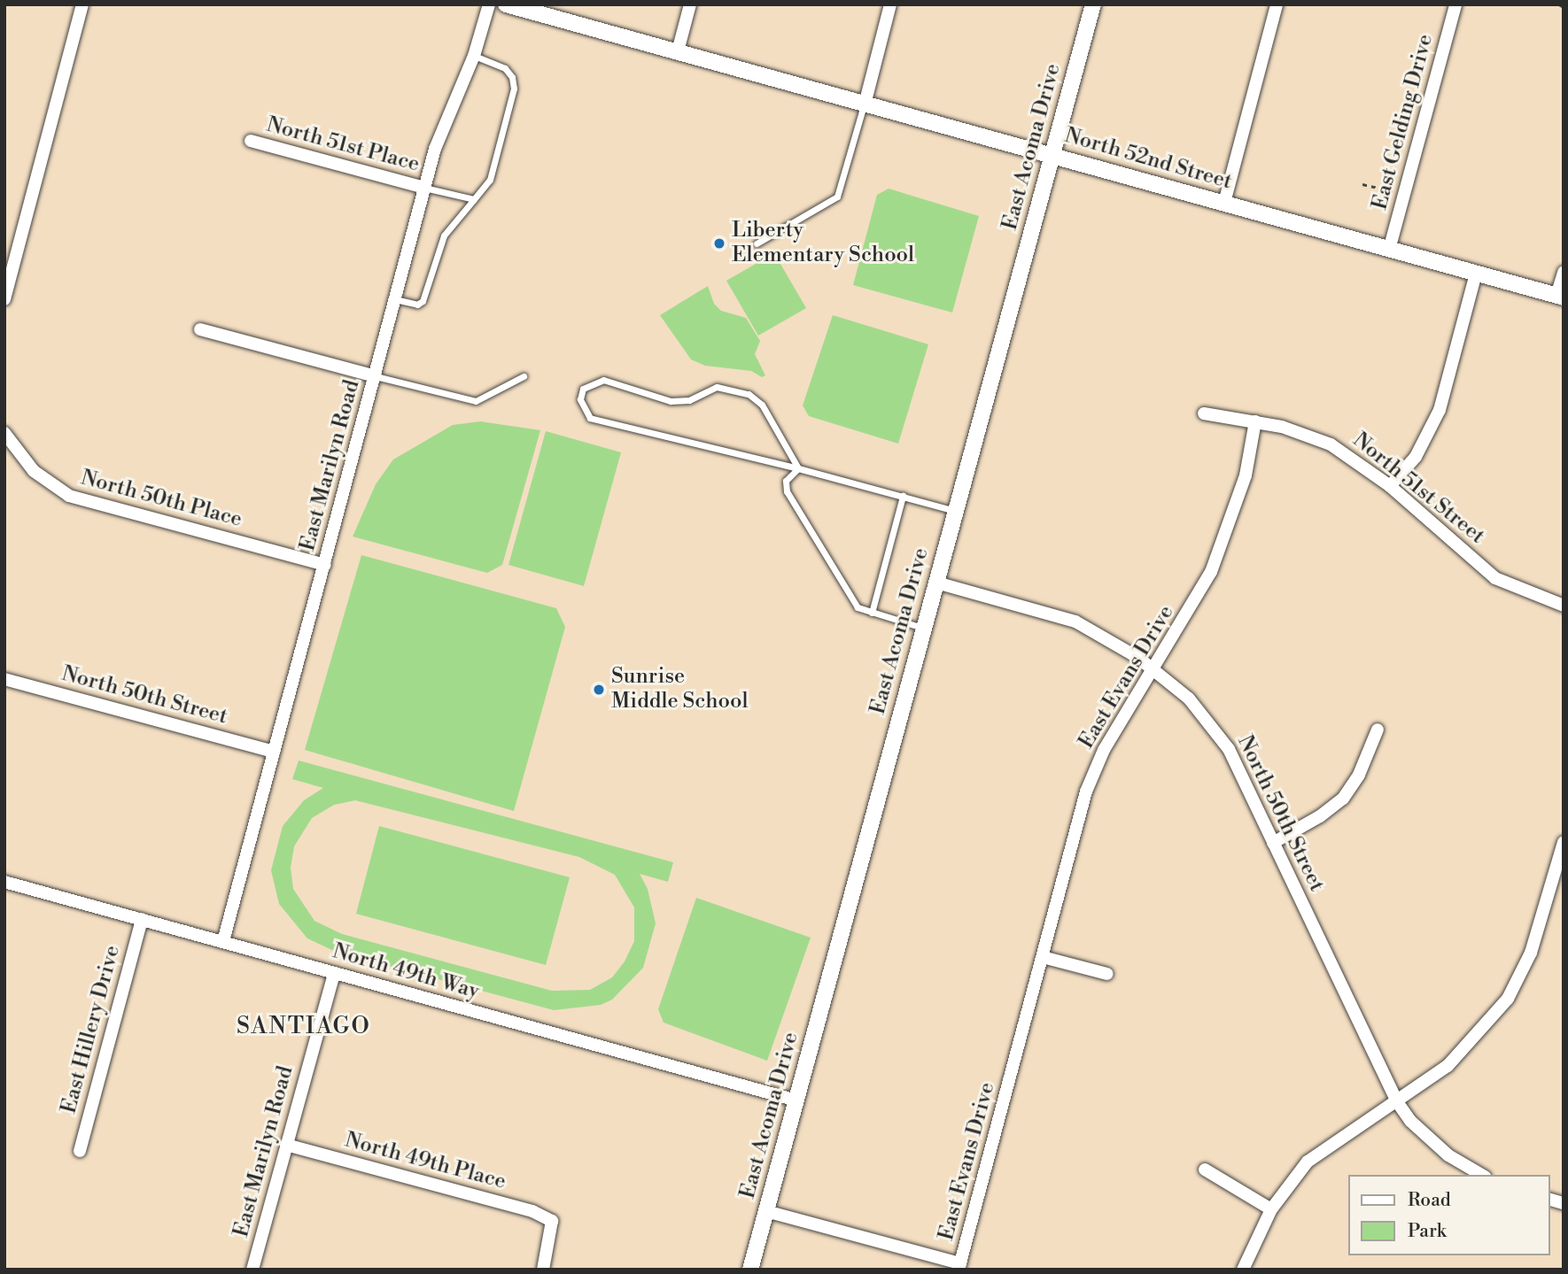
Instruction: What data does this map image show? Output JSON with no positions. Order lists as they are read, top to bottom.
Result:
{
  "streets": {
    "street": [
      "East Gelding Drive",
      "North 51st Place",
      "East Acoma Drive",
      "North 52nd Street",
      "East Marilyn Road",
      "North 51st Street",
      "North 50th Place",
      "East Evans Drive",
      "North 50th Street",
      "North 49th Way",
      "East Hillery Drive",
      "North 49th Place"
    ]
  },
  "crossings": [
    ["East Gelding Drive", "North 52nd Street"],
    ["North 51st Place", "East Marilyn Road"],
    ["East Acoma Drive", "North 52nd Street"],
    ["East Acoma Drive", "North 50th Street"],
    ["East Acoma Drive", "North 49th Way"],
    ["East Marilyn Road", "North 50th Place"],
    ["East Marilyn Road", "North 50th Street"],
    ["East Marilyn Road", "North 49th Way"],
    ["East Marilyn Road", "North 49th Place"],
    ["North 51st Street", "East Evans Drive"],
    ["East Evans Drive", "North 50th Street"],
    ["North 49th Way", "East Hillery Drive"]
  ],
  "districts": ["SANTIAGO"],
  "places": ["Liberty Elementary School", "Sunrise Middle School"],
  "legend": ["Road", "Park"]
}
